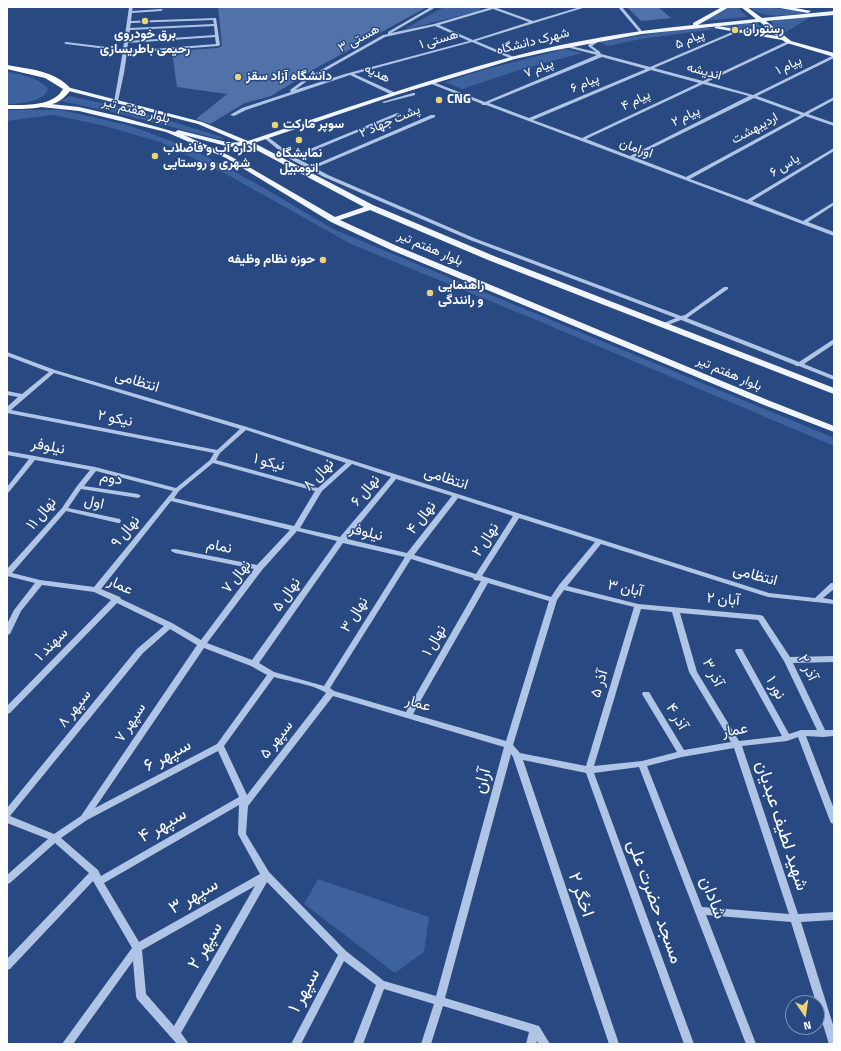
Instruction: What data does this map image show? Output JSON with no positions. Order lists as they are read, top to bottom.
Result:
{
  "streets": {
    "main road": ["شهرک دانشگاه", "بلوار هفتم تیر"],
    "street": [
      "هستی ۳",
      "هستی ۱",
      "پیام ۵",
      "پیام ۱",
      "پیام ۷",
      "اندیشه",
      "هدیه",
      "پیام ۶",
      "پیام ۴",
      "پیام ۲",
      "پشت جهاد ۲",
      "اردیبهشت",
      "اورامان",
      "یاس ۶",
      "انتظامی",
      "نیکو ۲",
      "نیلوفر",
      "نیکو ۱",
      "نهال ۸",
      "دوم",
      "نهال ۶",
      "اول",
      "نهال ۱۱",
      "نهال ۴",
      "نهال ۹",
      "نهال ۲",
      "نمام",
      "نهال ۷",
      "عمار",
      "آبان ۳",
      "نهال ۵",
      "آبان ۲",
      "نهال ۳",
      "نهال ۱",
      "سهند ۱",
      "آذر ۲",
      "آذر ۳",
      "آذر ۵",
      "نور ۱",
      "سپهر ۸",
      "آذر ۴",
      "سپهر ۷",
      "سپهر ۵",
      "سپهر ۶",
      "آران",
      "سپهر ۴",
      "شهید لطیف عبدیان",
      "اخگر ۲",
      "سپهر ۳",
      "شادان",
      "مسجد حضرت علی",
      "سپهر ۲",
      "سپهر ۱"
    ]
  },
  "crossings": [
    ["هستی ۳", "هستی ۱"],
    ["هستی ۱", "هدیه"],
    ["پیام ۵", "اندیشه"],
    ["پیام ۵", "پیام ۶"],
    ["شهرک دانشگاه", "اندیشه"],
    ["شهرک دانشگاه", "هدیه"],
    ["شهرک دانشگاه", "بلوار هفتم تیر"],
    ["شهرک دانشگاه", "اورامان"],
    ["پیام ۱", "اندیشه"],
    ["پیام ۱", "پیام ۲"],
    ["پیام ۷", "اندیشه"],
    ["پیام ۷", "اورامان"],
    ["اندیشه", "پیام ۶"],
    ["اندیشه", "پیام ۴"],
    ["اندیشه", "پیام ۲"],
    ["اندیشه", "اردیبهشت"],
    ["پیام ۶", "اورامان"],
    ["پیام ۴", "اورامان"],
    ["پیام ۲", "اورامان"],
    ["اردیبهشت", "اورامان"],
    ["اورامان", "یاس ۶"],
    ["انتظامی", "نهال ۸"],
    ["انتظامی", "نهال ۶"],
    ["انتظامی", "نهال ۴"],
    ["انتظامی", "نهال ۹"],
    ["انتظامی", "نهال ۲"],
    ["انتظامی", "آران"],
    ["نیکو ۲", "نهال ۹"],
    ["نیلوفر", "نهال ۸"],
    ["نیلوفر", "نهال ۶"],
    ["نیلوفر", "نهال ۱۱"],
    ["نیلوفر", "نهال ۴"],
    ["نیلوفر", "نهال ۹"],
    ["نیلوفر", "نهال ۲"],
    ["نیلوفر", "نهال ۷"],
    ["نیلوفر", "نهال ۵"],
    ["نیلوفر", "نهال ۳"],
    ["نیلوفر", "نهال ۱"],
    ["نیلوفر", "آران"],
    ["نیکو ۱", "نهال ۸"],
    ["نیکو ۱", "نهال ۹"],
    ["نهال ۸", "نهال ۷"],
    ["دوم", "نهال ۱۱"],
    ["نهال ۶", "نهال ۵"],
    ["اول", "نهال ۱۱"],
    ["نهال ۱۱", "عمار"],
    ["نهال ۴", "نهال ۳"],
    ["نهال ۹", "عمار"],
    ["نمام", "نهال ۷"],
    ["نهال ۷", "عمار"],
    ["نهال ۷", "سپهر ۷"],
    ["عمار", "نهال ۵"],
    ["عمار", "نهال ۳"],
    ["عمار", "نهال ۱"],
    ["عمار", "سهند ۱"],
    ["عمار", "آذر ۲"],
    ["عمار", "آذر ۳"],
    ["عمار", "آذر ۵"],
    ["عمار", "نور ۱"],
    ["عمار", "سپهر ۸"],
    ["عمار", "آذر ۴"],
    ["عمار", "سپهر ۷"],
    ["عمار", "سپهر ۵"],
    ["عمار", "سپهر ۶"],
    ["عمار", "آران"],
    ["عمار", "شهید لطیف عبدیان"],
    ["عمار", "اخگر ۲"],
    ["عمار", "شادان"],
    ["عمار", "مسجد حضرت علی"],
    ["آبان ۳", "آبان ۲"],
    ["آبان ۳", "آذر ۳"],
    ["آبان ۳", "آذر ۵"],
    ["آبان ۳", "آران"],
    ["آبان ۲", "آذر ۲"],
    ["نهال ۳", "سپهر ۵"],
    ["آذر ۳", "شهید لطیف عبدیان"],
    ["آذر ۵", "مسجد حضرت علی"],
    ["سپهر ۷", "سپهر ۶"],
    ["سپهر ۵", "سپهر ۴"],
    ["سپهر ۳", "سپهر ۲"]
  ],
  "places": [
    "برق خودروی رحیمی باطریسازی",
    "رستوران",
    "دانشگاه آزاد سقز",
    "CNG",
    "سوپر مارکت",
    "نمایشگاه اتومبیل",
    "اداره آب و فاضلاب شهری و روستایی",
    "حوزه نظام وظیفه",
    "راهنمایی و رانندگی"
  ],
  "north": "bottom"
}
